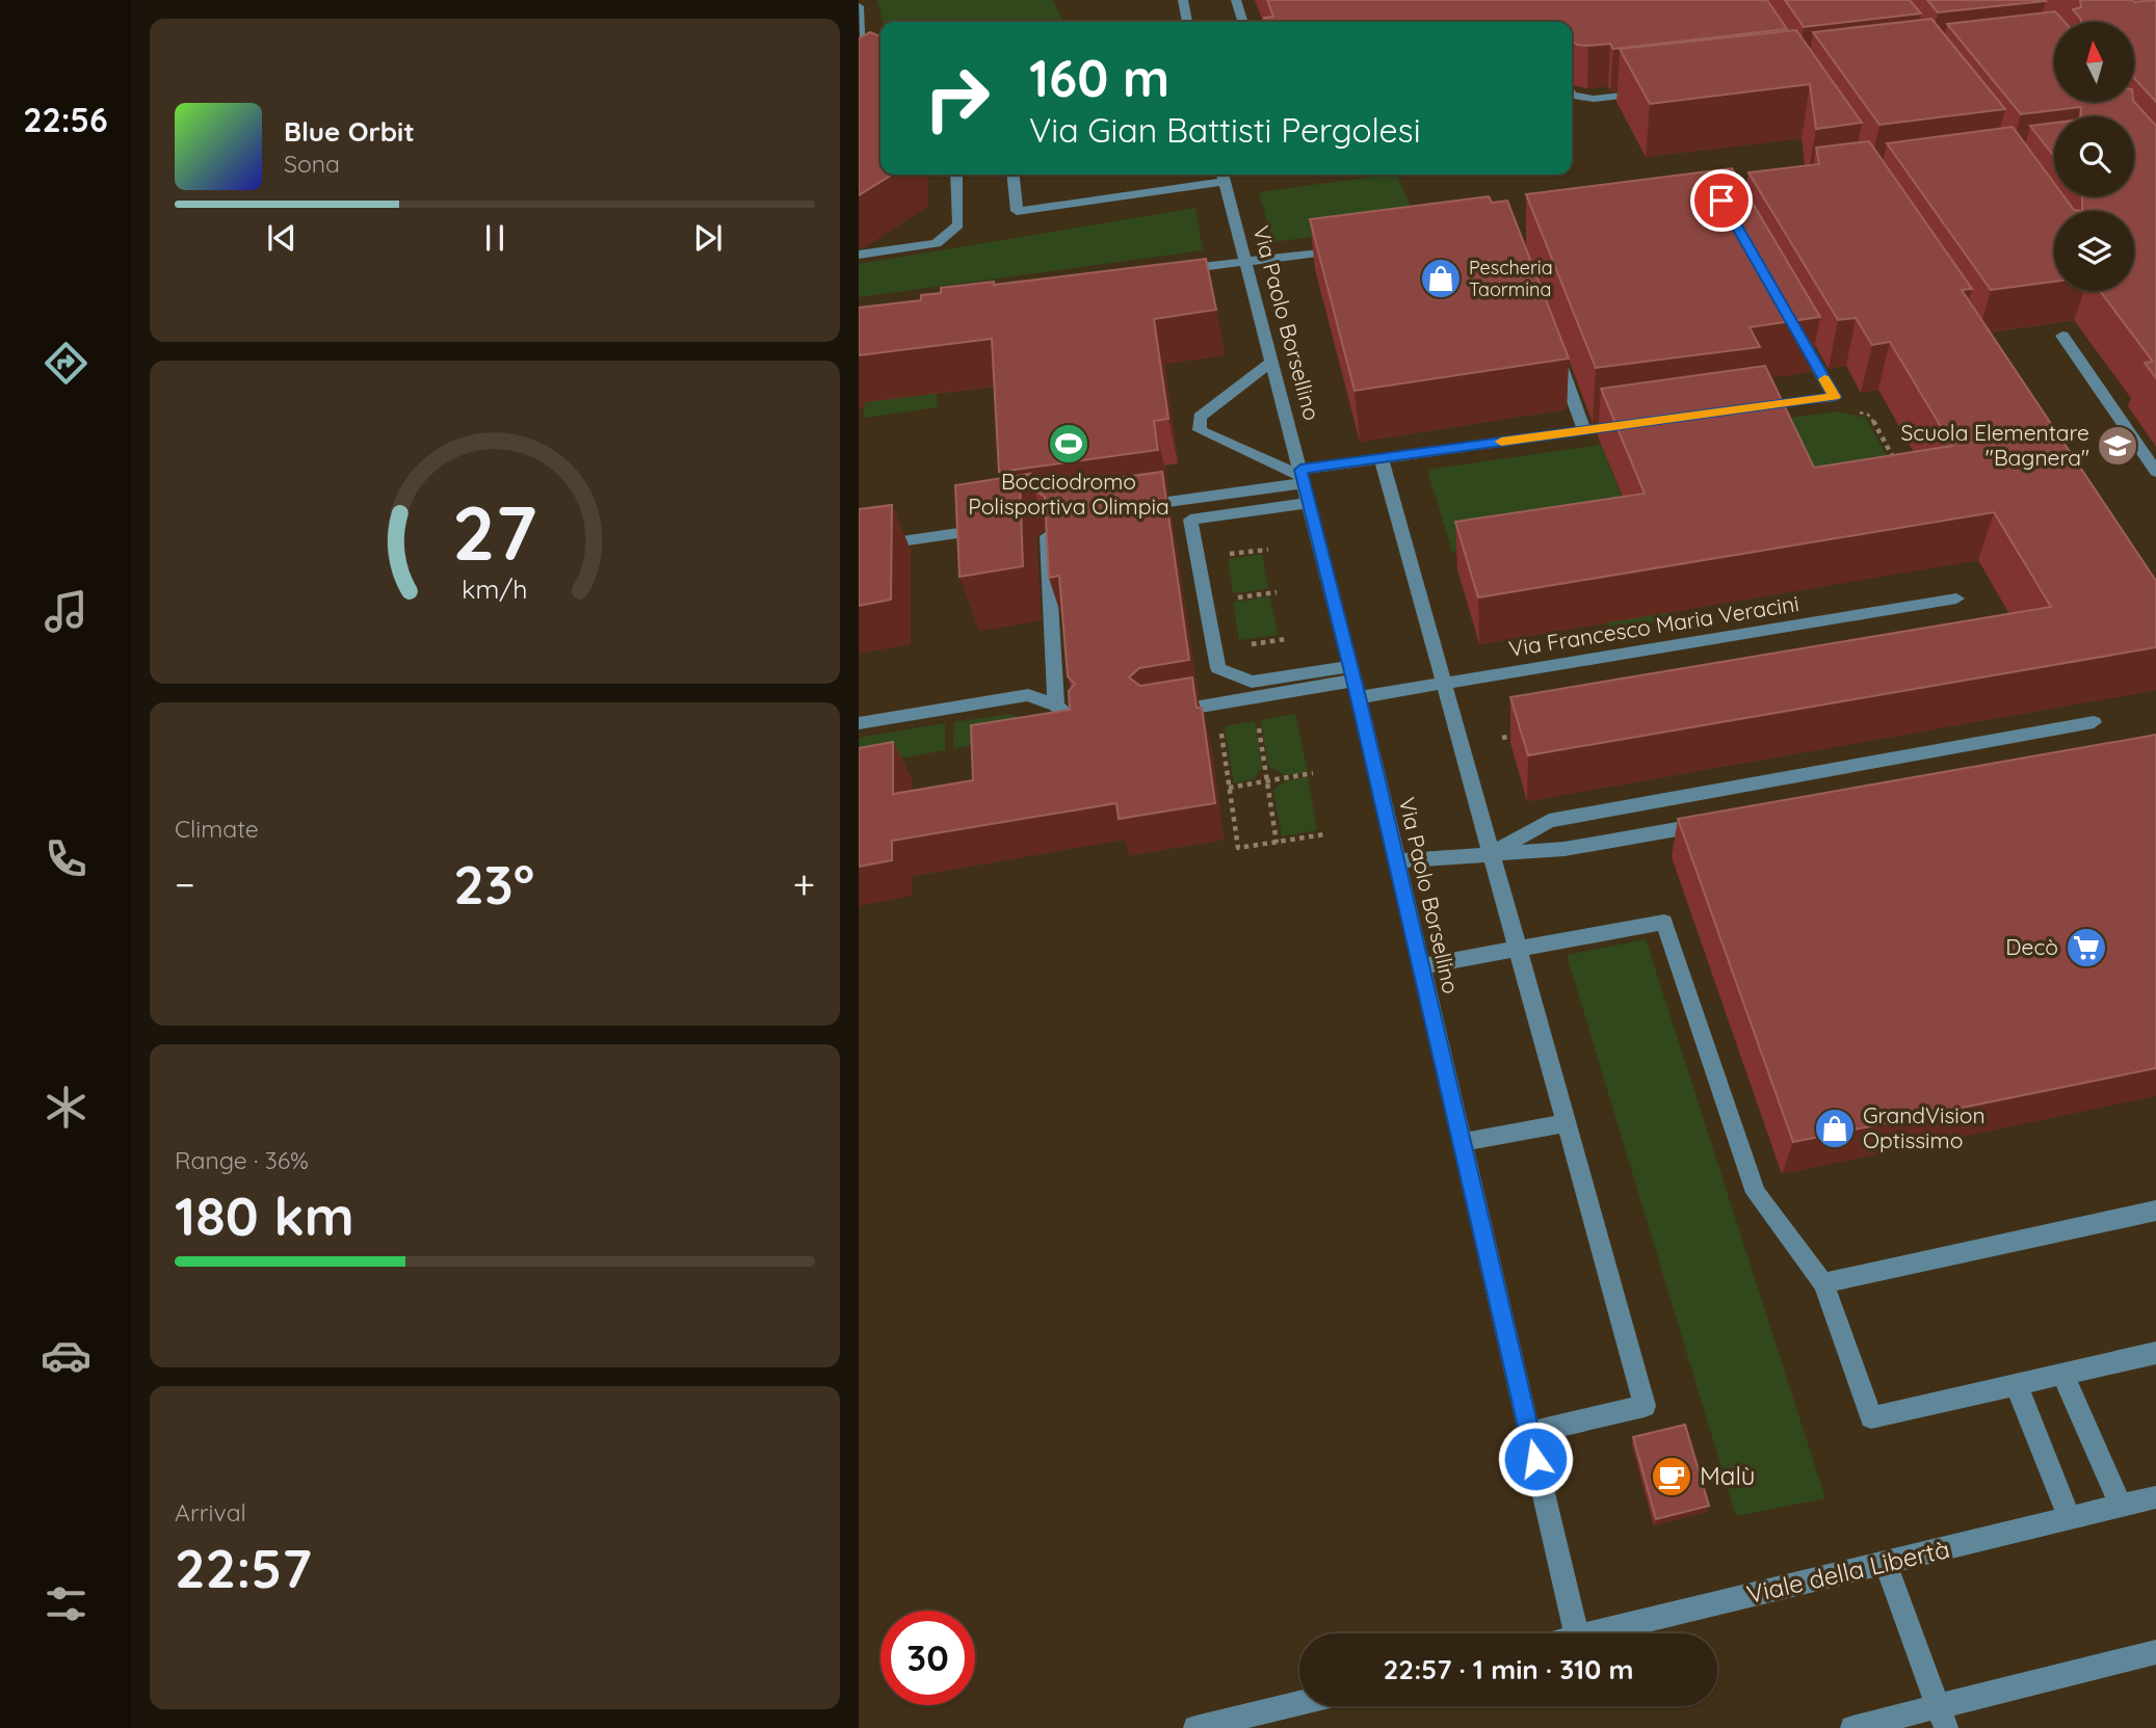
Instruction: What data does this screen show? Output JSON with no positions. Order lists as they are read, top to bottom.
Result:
{
  "streets": {
    "street": ["Via Paolo Borsellino", "Via Francesco Maria Veracini", "Viale della Libertà"]
  },
  "crossings": [
    ["Via Paolo Borsellino", "Via Francesco Maria Veracini"]
  ],
  "places": {
    "shop": ["Pescheria Taormina", "GrandVision Optissimo"],
    "sports": ["Bocciodromo Polisportiva Olimpia"],
    "school or university": ["Scuola Elementare \"Bagnera\""],
    "supermarket": ["Decò"],
    "cafe": ["Malù"]
  },
  "north": "top",
  "page": {
    "tabs": "22:56",
    "turn": ["160 m", "Via Gian Battisti Pergolesi"],
    "song": ["Blue Orbit", "Sona"],
    "tile": [
      "Climate",
      ["Range · 36%", "180 km"],
      ["Arrival", "22:57"]
    ],
    "heat": ["−", "23°", "+"],
    "limit": "30",
    "trip": "22:57 · 1 min · 310 m",
    "gauge": ["27", "km/h"]
  }
}
